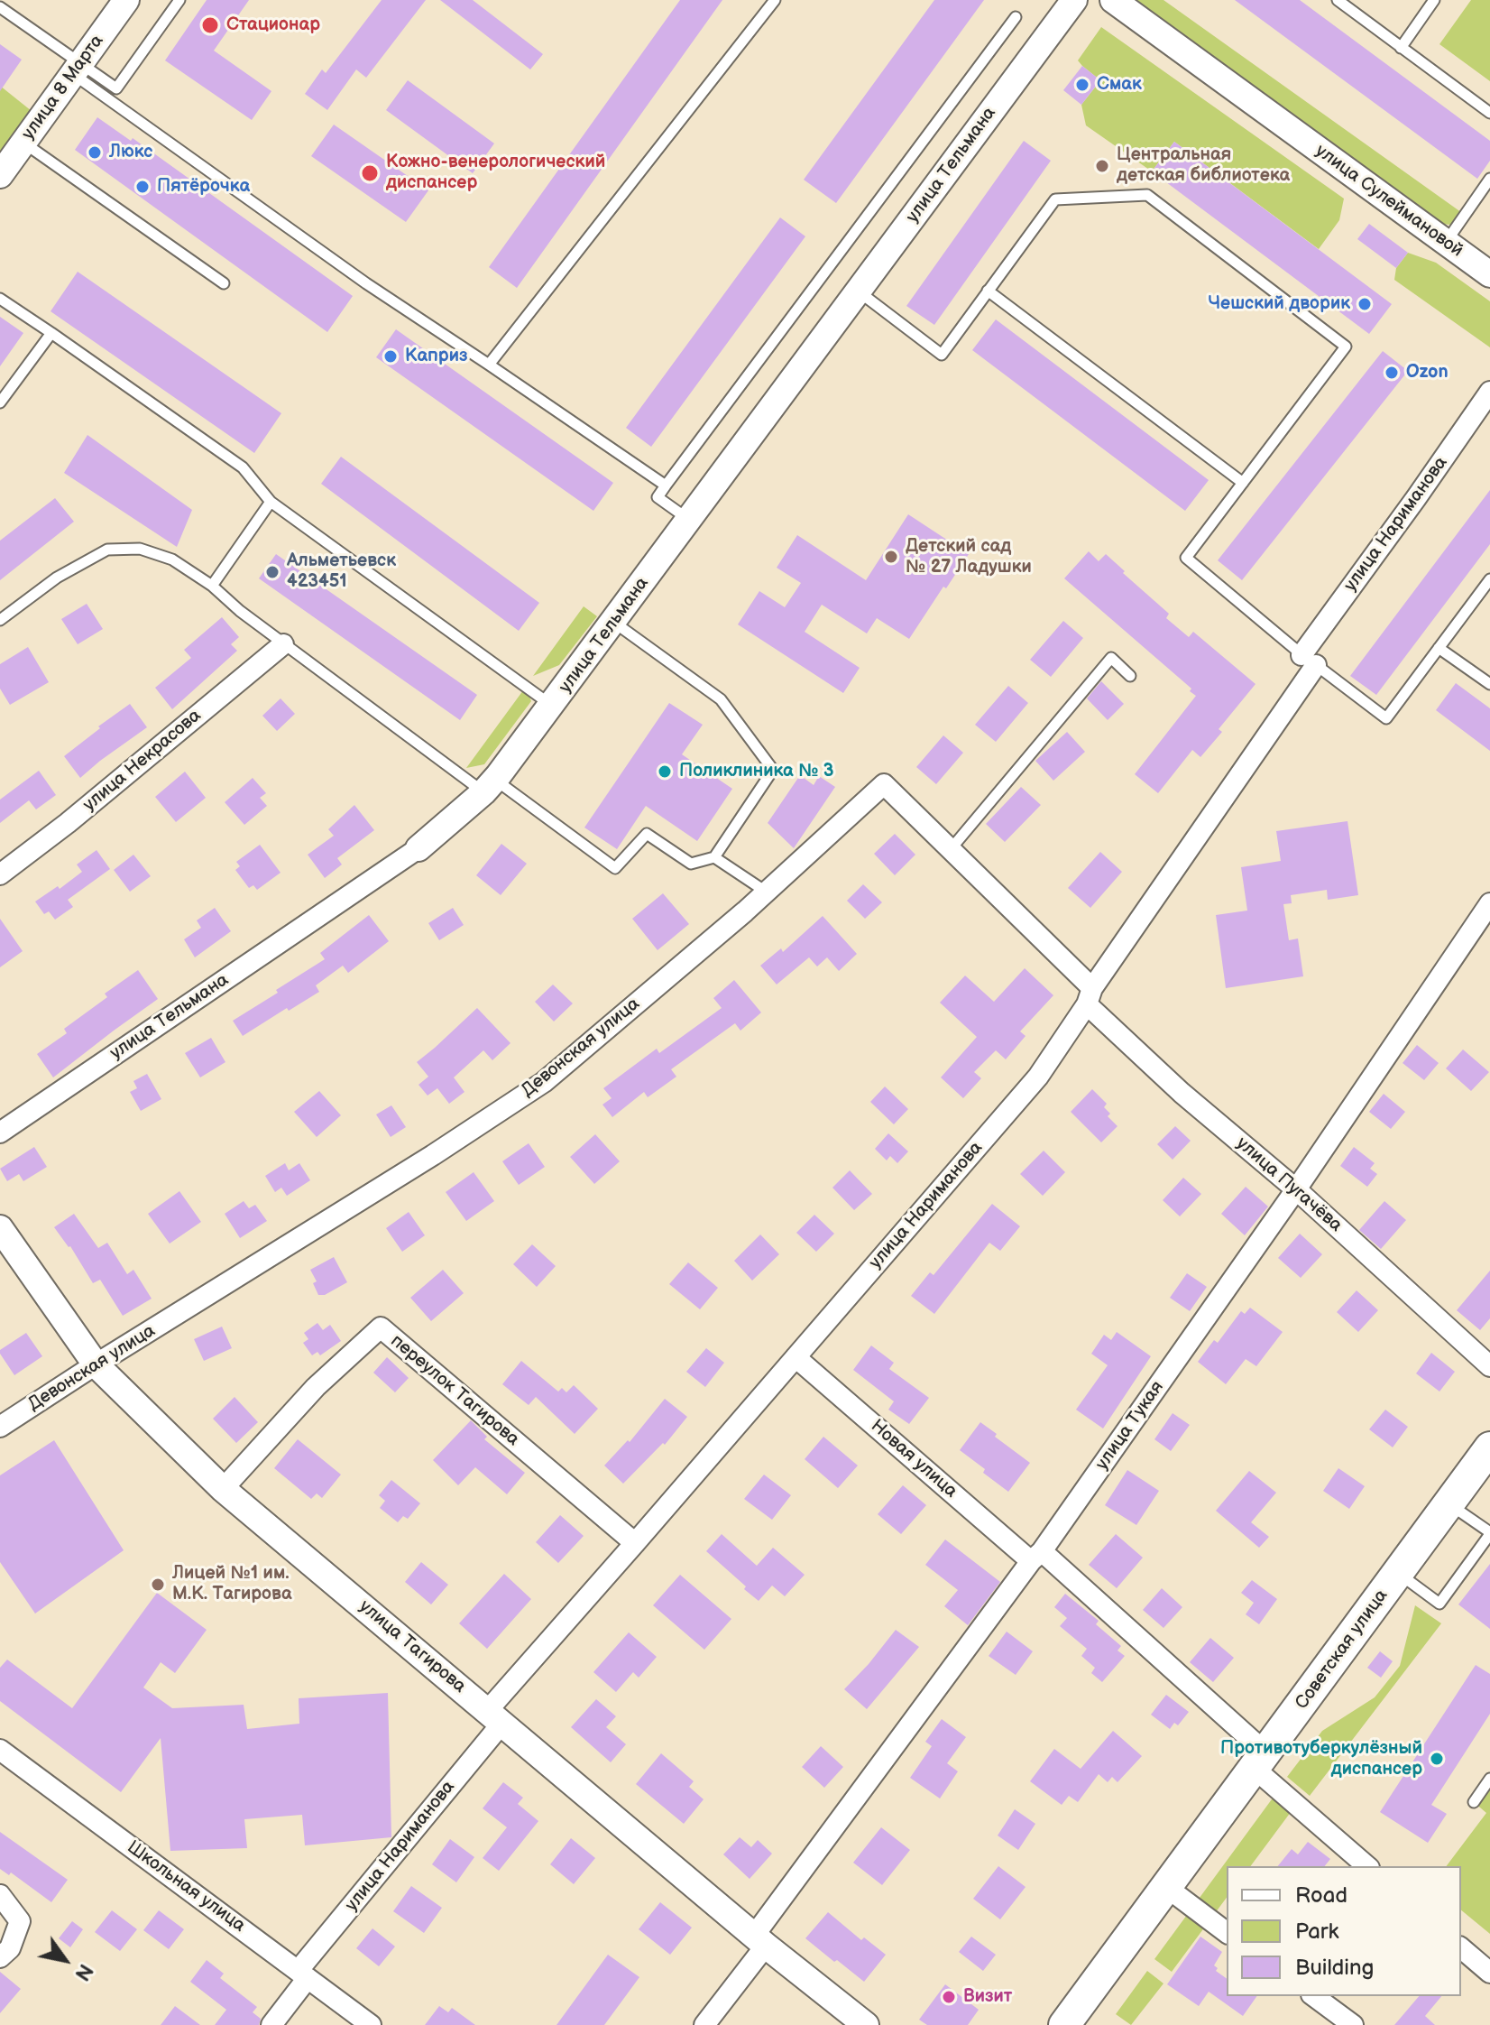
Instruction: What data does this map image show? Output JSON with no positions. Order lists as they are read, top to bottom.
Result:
{
  "streets": {
    "main road": ["Советская улица"],
    "street": [
      "улица 8 Марта",
      "улица Тельмана",
      "улица Сулеймановой",
      "улица Нариманова",
      "улица Некрасова",
      "Девонская улица",
      "улица Пугачёва",
      "переулок Тагирова",
      "улица Тукая",
      "Новая улица",
      "улица Тагирова",
      "Школьная улица"
    ]
  },
  "crossings": [
    ["улица Нариманова", "Девонская улица"],
    ["улица Нариманова", "улица Пугачёва"],
    ["улица Нариманова", "переулок Тагирова"],
    ["улица Нариманова", "Новая улица"],
    ["улица Нариманова", "улица Тагирова"],
    ["улица Нариманова", "Школьная улица"],
    ["Девонская улица", "улица Пугачёва"],
    ["Девонская улица", "улица Тагирова"],
    ["улица Пугачёва", "улица Тукая"],
    ["переулок Тагирова", "улица Тагирова"],
    ["улица Тукая", "Новая улица"],
    ["улица Тукая", "улица Тагирова"],
    ["Новая улица", "Советская улица"]
  ],
  "places": [
    "Стационар",
    "Смак",
    "Люкс",
    "Центральная детская библиотека",
    "Кожно-венерологический диспансер",
    "Пятёрочка",
    "Чешский дворик",
    "Каприз",
    "Ozon",
    "Детский сад № 27 Ладушки",
    "Альметьевск 423451",
    "Поликлиника № 3",
    "Лицей №1 им. М.К. Тагирова",
    "Противотуберкулёзный диспансер",
    "Визит"
  ],
  "legend": ["Road", "Park", "Building"],
  "north": "bottom right"
}
